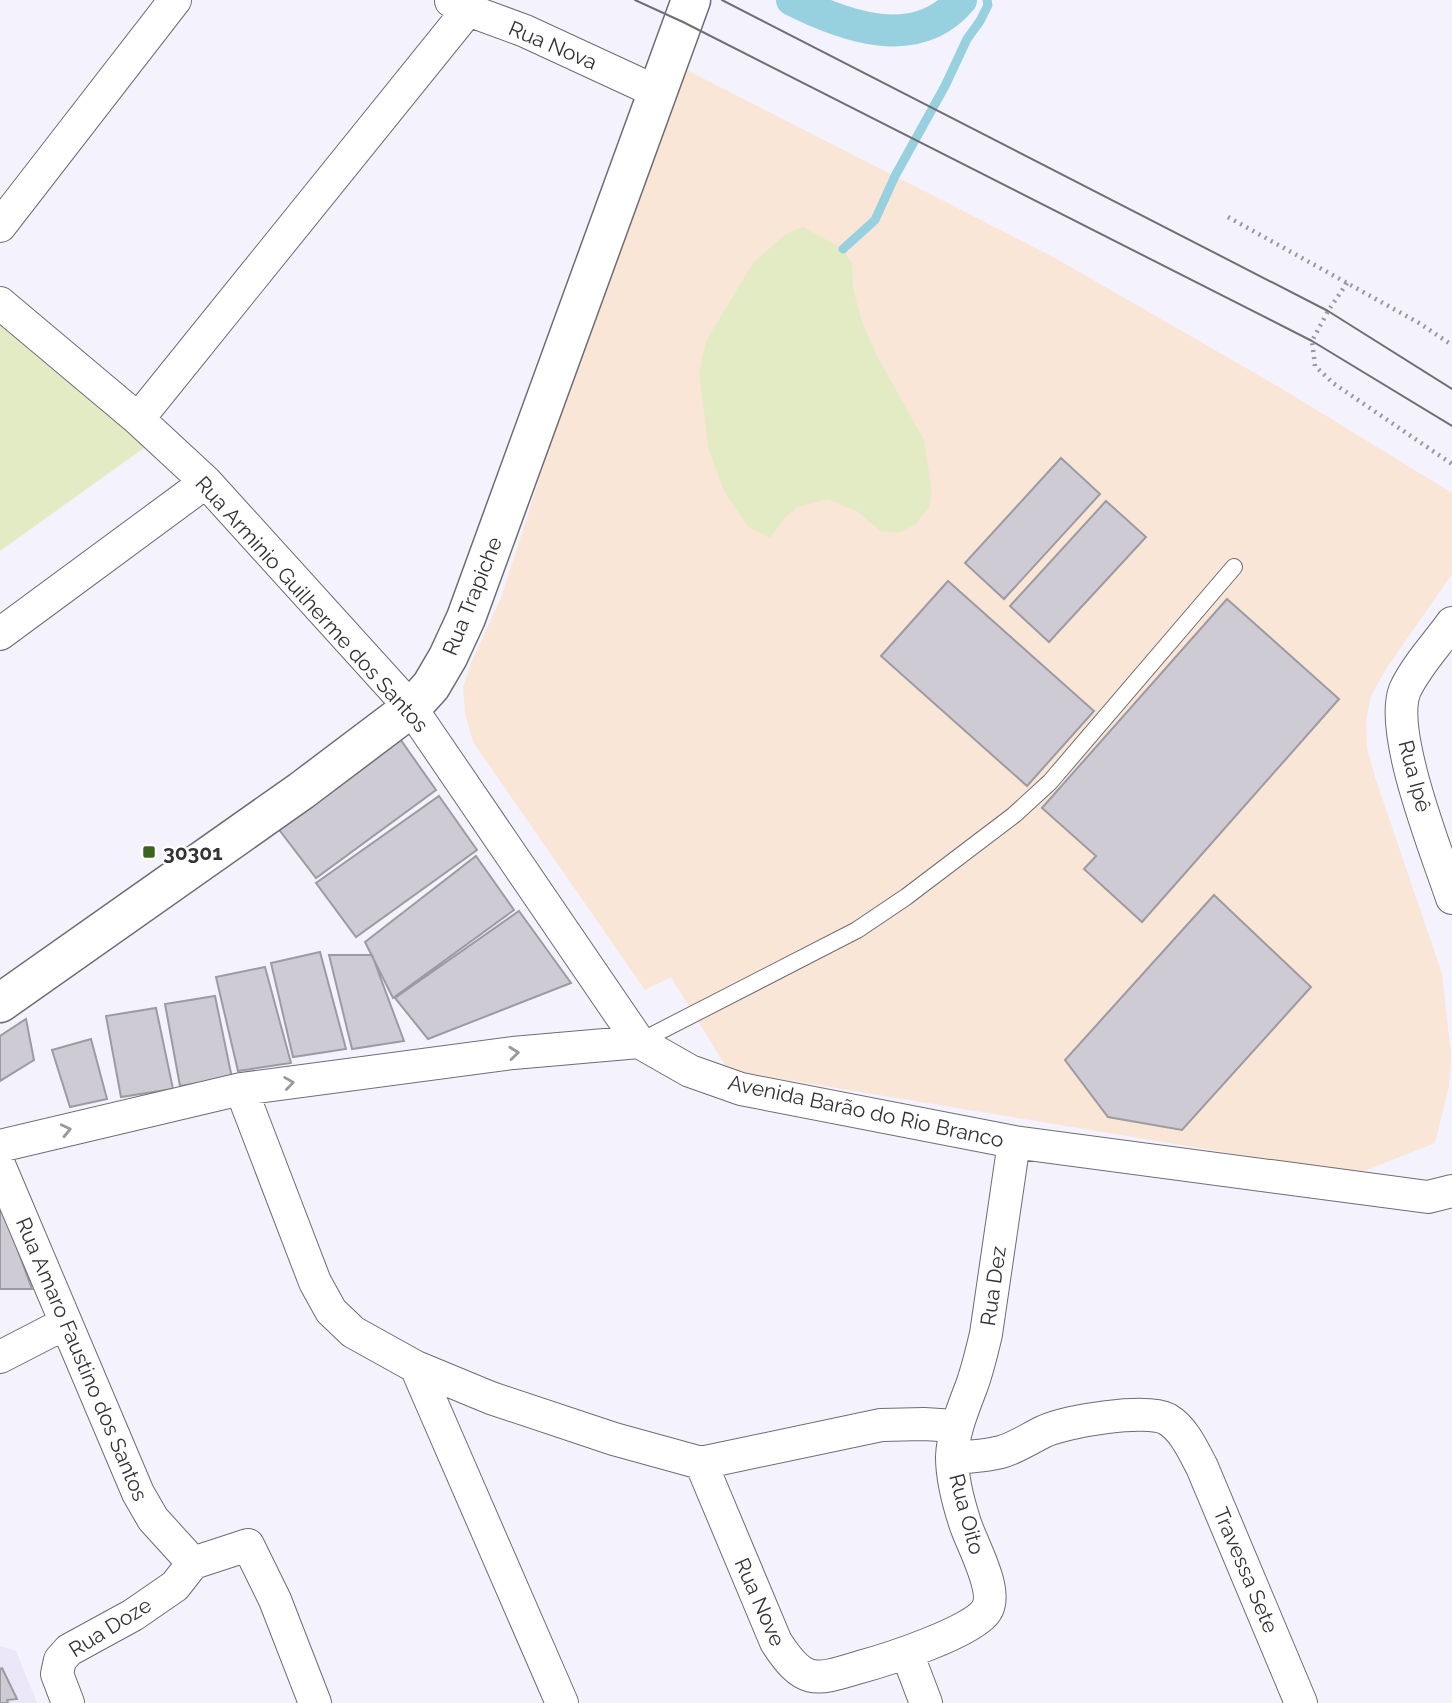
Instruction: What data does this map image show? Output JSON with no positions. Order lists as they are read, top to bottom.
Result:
{
  "streets": {
    "street": [
      "Rua Nova",
      "Rua Trapiche",
      "Rua Arminio Guilherme dos Santos",
      "Rua Ipê",
      "Avenida Barão do Rio Branco",
      "Rua Dez",
      "Rua Amaro Faustino dos Santos",
      "Rua Oito",
      "Travessa Sete",
      "Rua Nove",
      "Rua Doze"
    ]
  },
  "crossings": [
    ["Rua Nova", "Rua Trapiche"],
    ["Rua Trapiche", "Rua Arminio Guilherme dos Santos"],
    ["Rua Arminio Guilherme dos Santos", "Avenida Barão do Rio Branco"],
    ["Avenida Barão do Rio Branco", "Rua Dez"],
    ["Rua Dez", "Rua Oito"],
    ["Rua Amaro Faustino dos Santos", "Rua Doze"],
    ["Rua Oito", "Travessa Sete"],
    ["Rua Oito", "Rua Nove"]
  ],
  "places": {
    "transit": ["30301"]
  }
}
